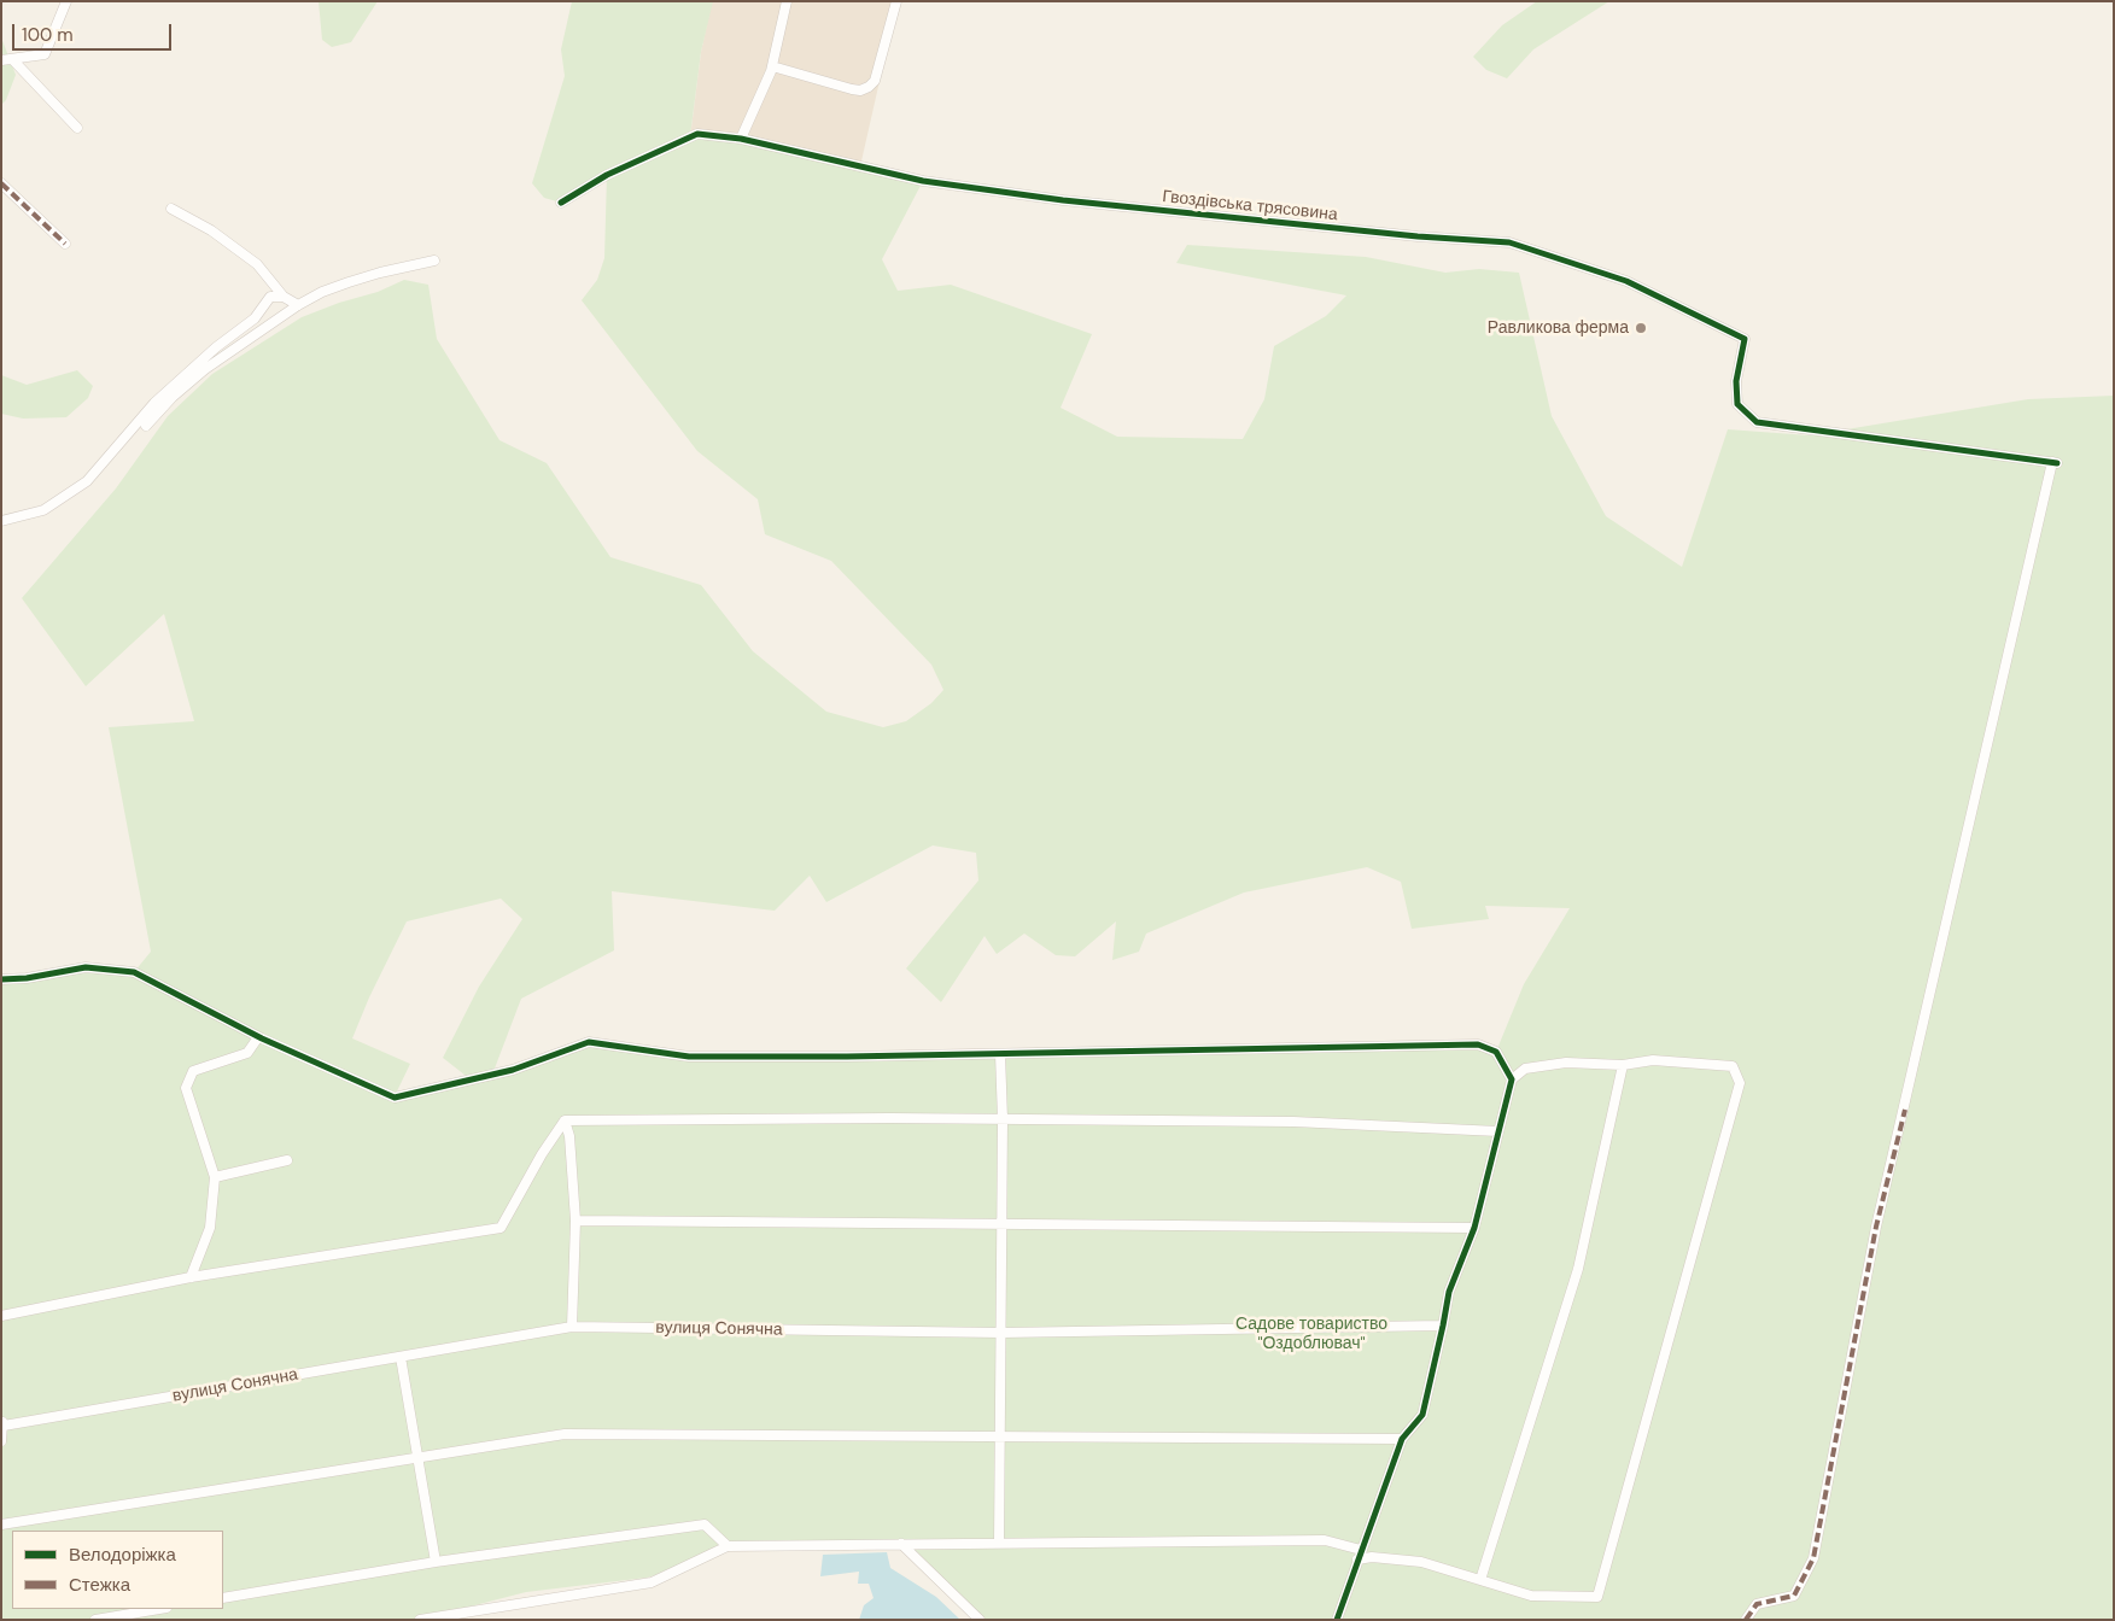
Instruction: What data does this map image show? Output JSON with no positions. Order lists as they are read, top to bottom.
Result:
{
  "streets": {
    "street": ["Гвоздівська трясовина", "вулиця Сонячна"]
  },
  "parks": ["Садове товариство \"Оздоблювач\""],
  "places": ["Равликова ферма"],
  "legend": ["Велодоріжка", "Стежка"],
  "scale_bar": "100 m"
}
